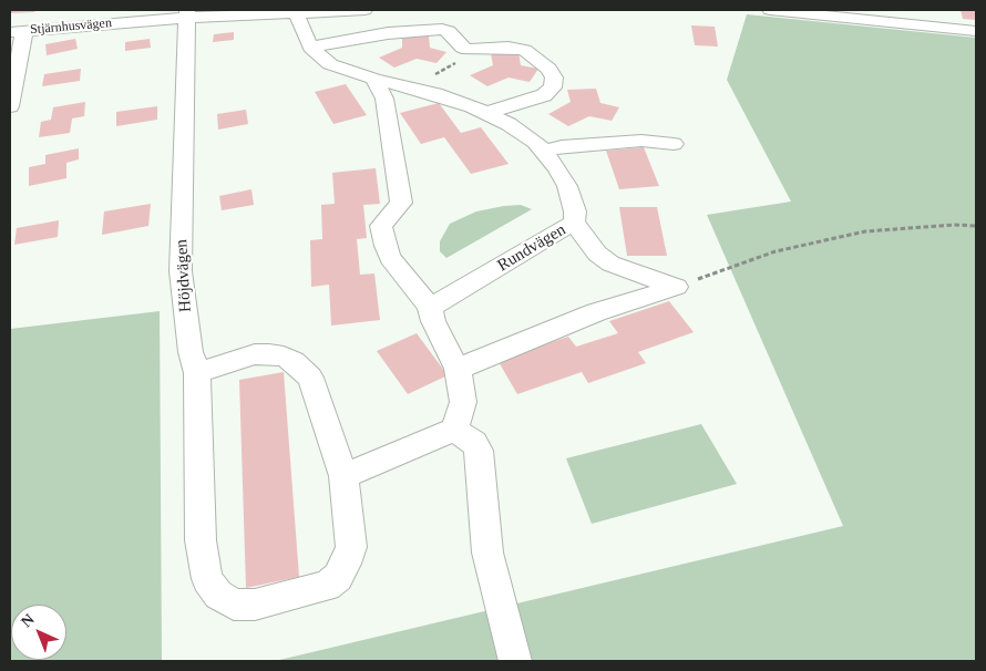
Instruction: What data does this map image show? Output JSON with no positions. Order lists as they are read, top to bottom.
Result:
{
  "streets": {
    "street": ["Stjärnhusvägen", "Rundvägen", "Höjdvägen"]
  },
  "crossings": [
    ["Stjärnhusvägen", "Rundvägen"],
    ["Stjärnhusvägen", "Höjdvägen"]
  ],
  "north": "top left"
}
